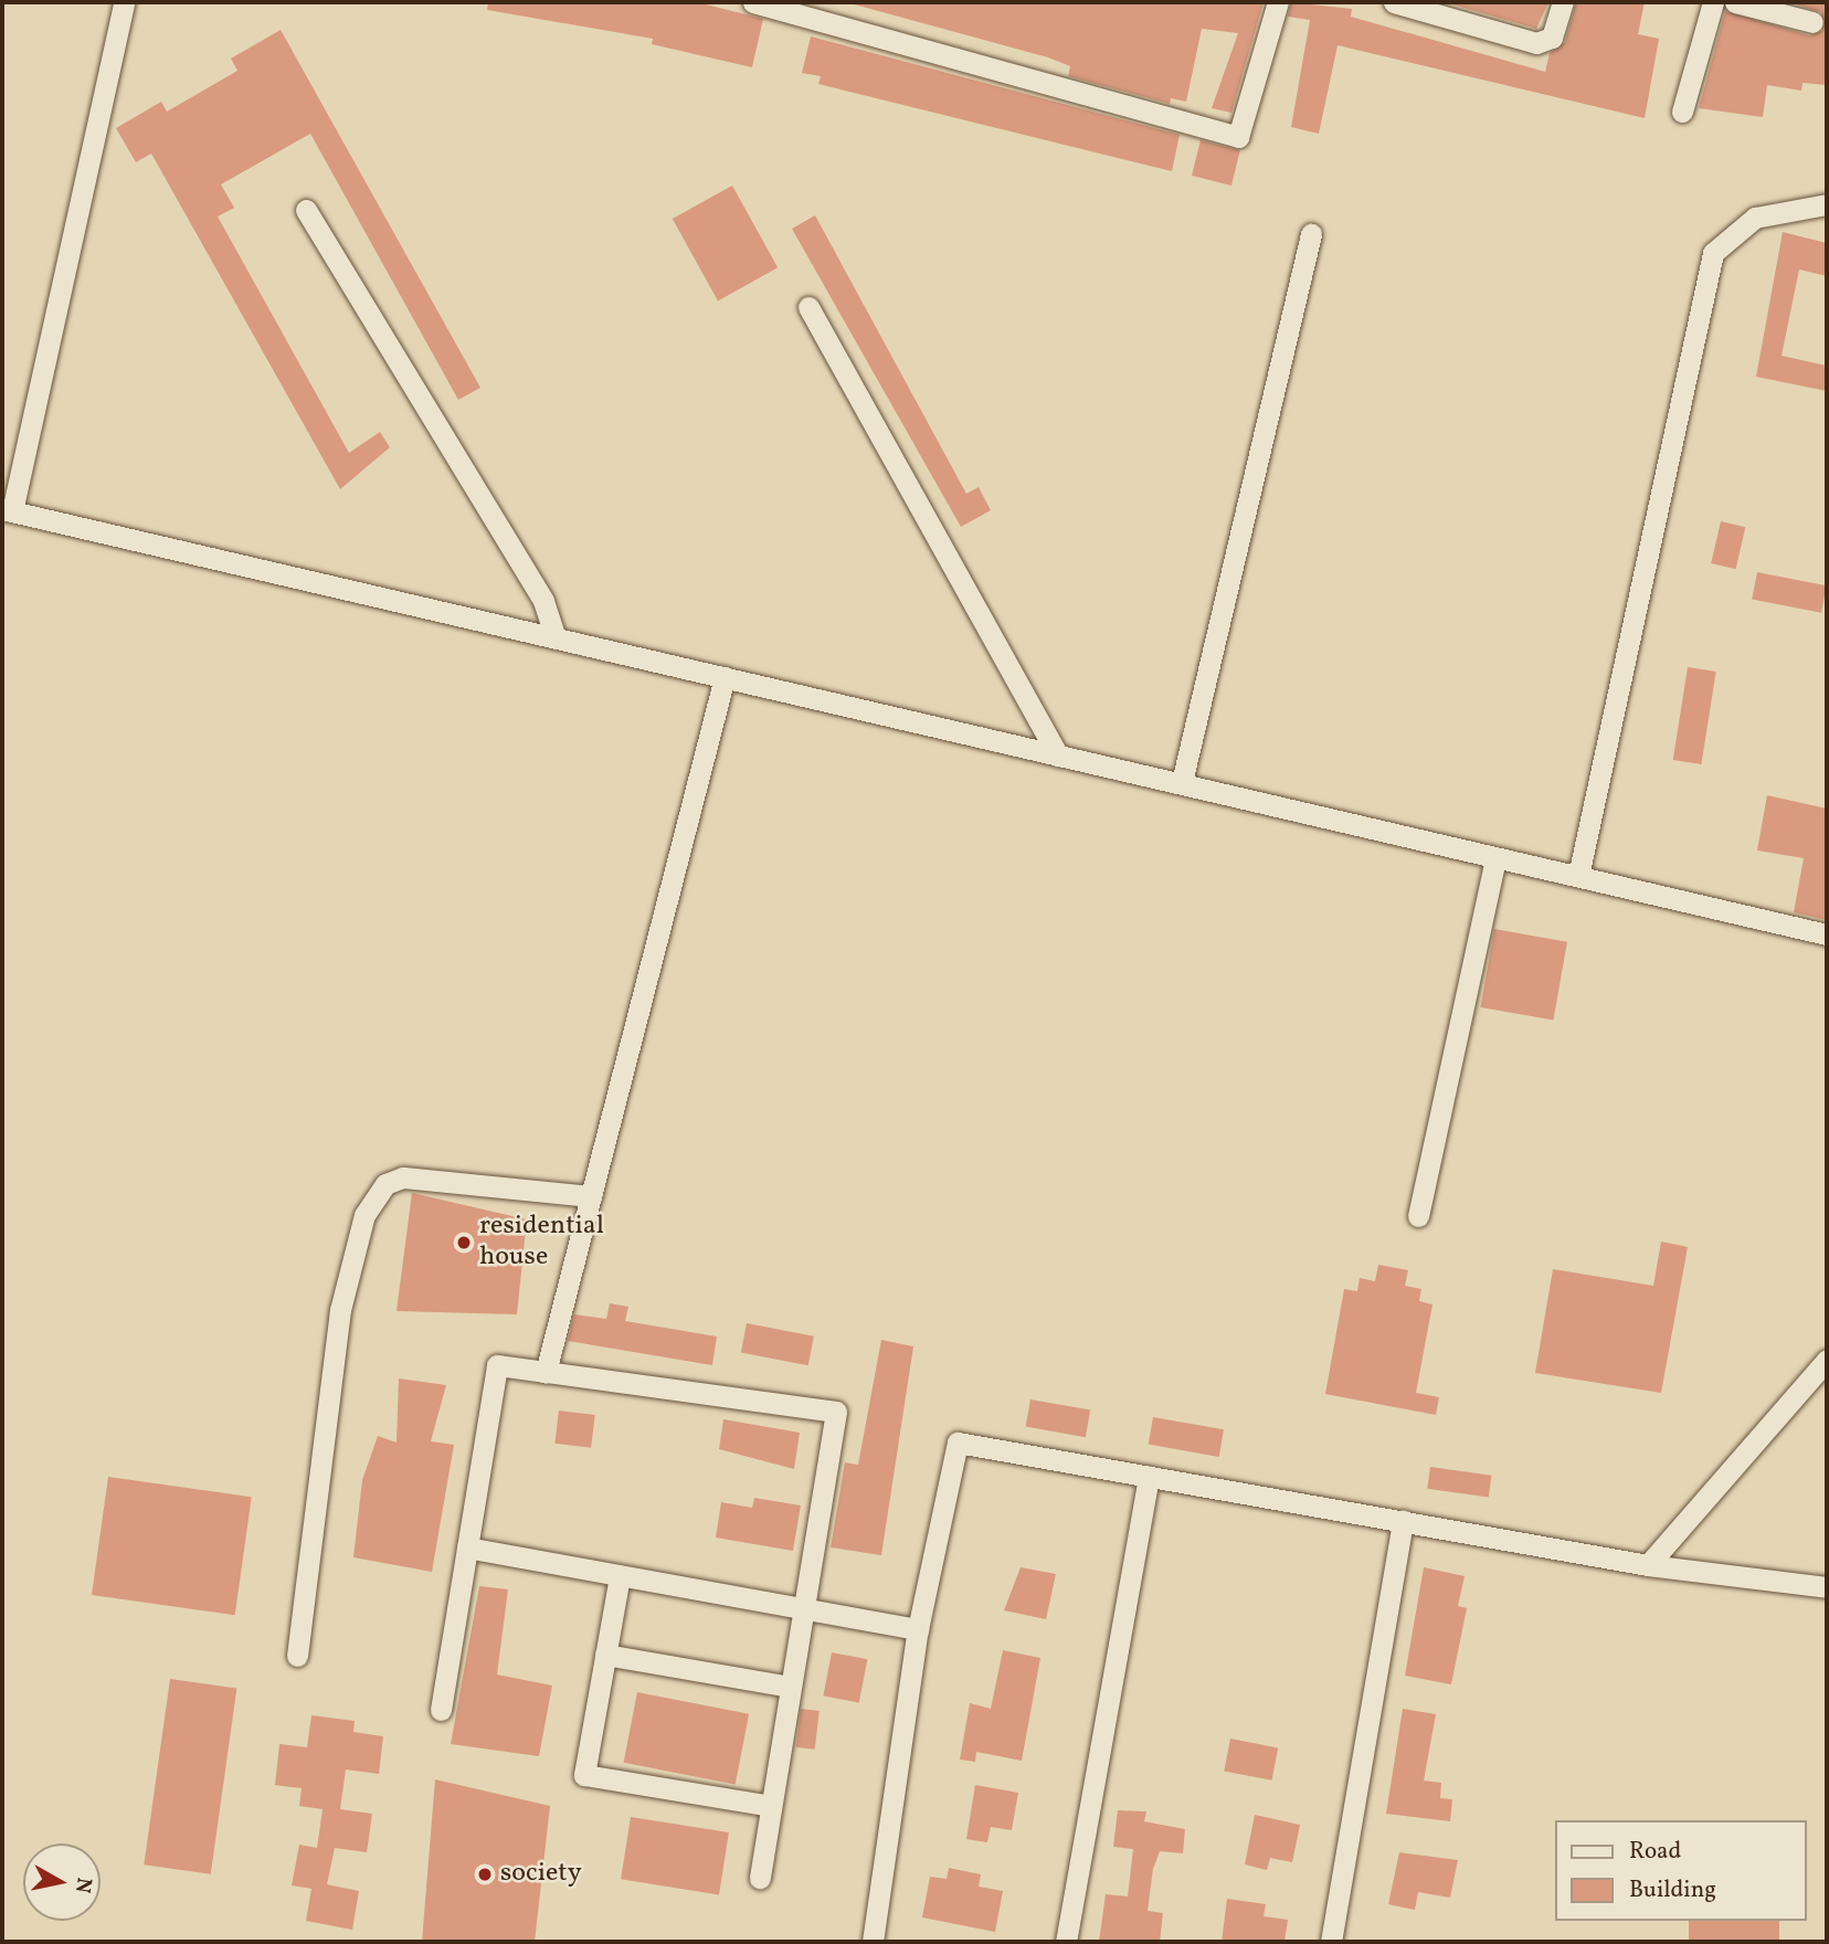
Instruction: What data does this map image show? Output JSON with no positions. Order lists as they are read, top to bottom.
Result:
{
  "places": ["residential house", "society"],
  "legend": ["Road", "Building"],
  "north": "right"
}
